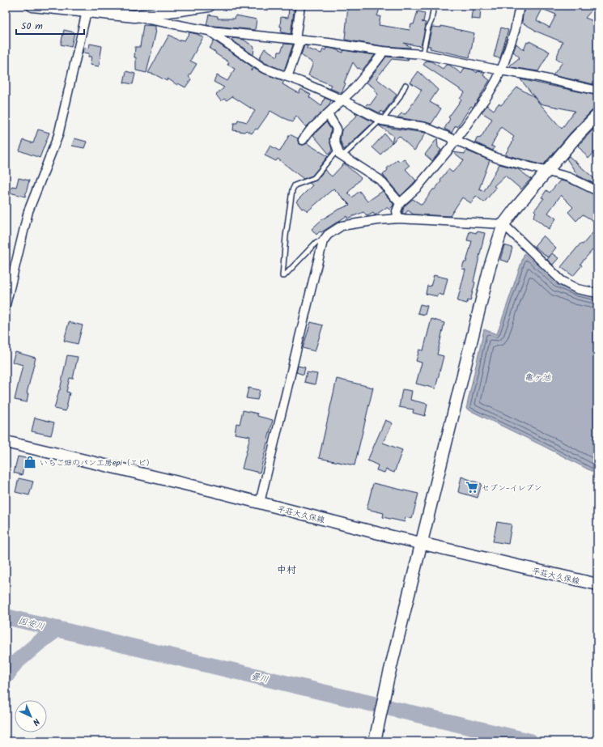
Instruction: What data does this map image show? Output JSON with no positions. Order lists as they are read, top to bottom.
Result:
{
  "streets": {
    "street": ["平荘大久保線"]
  },
  "districts": ["中村"],
  "water": ["亀ヶ池", "国安川", "曇川"],
  "places": {
    "shop": ["いちご畑のパン工房epi（エピ）"],
    "supermarket": ["セブン-イレブン"]
  },
  "scale_bar": "50 m",
  "north": "bottom right"
}
